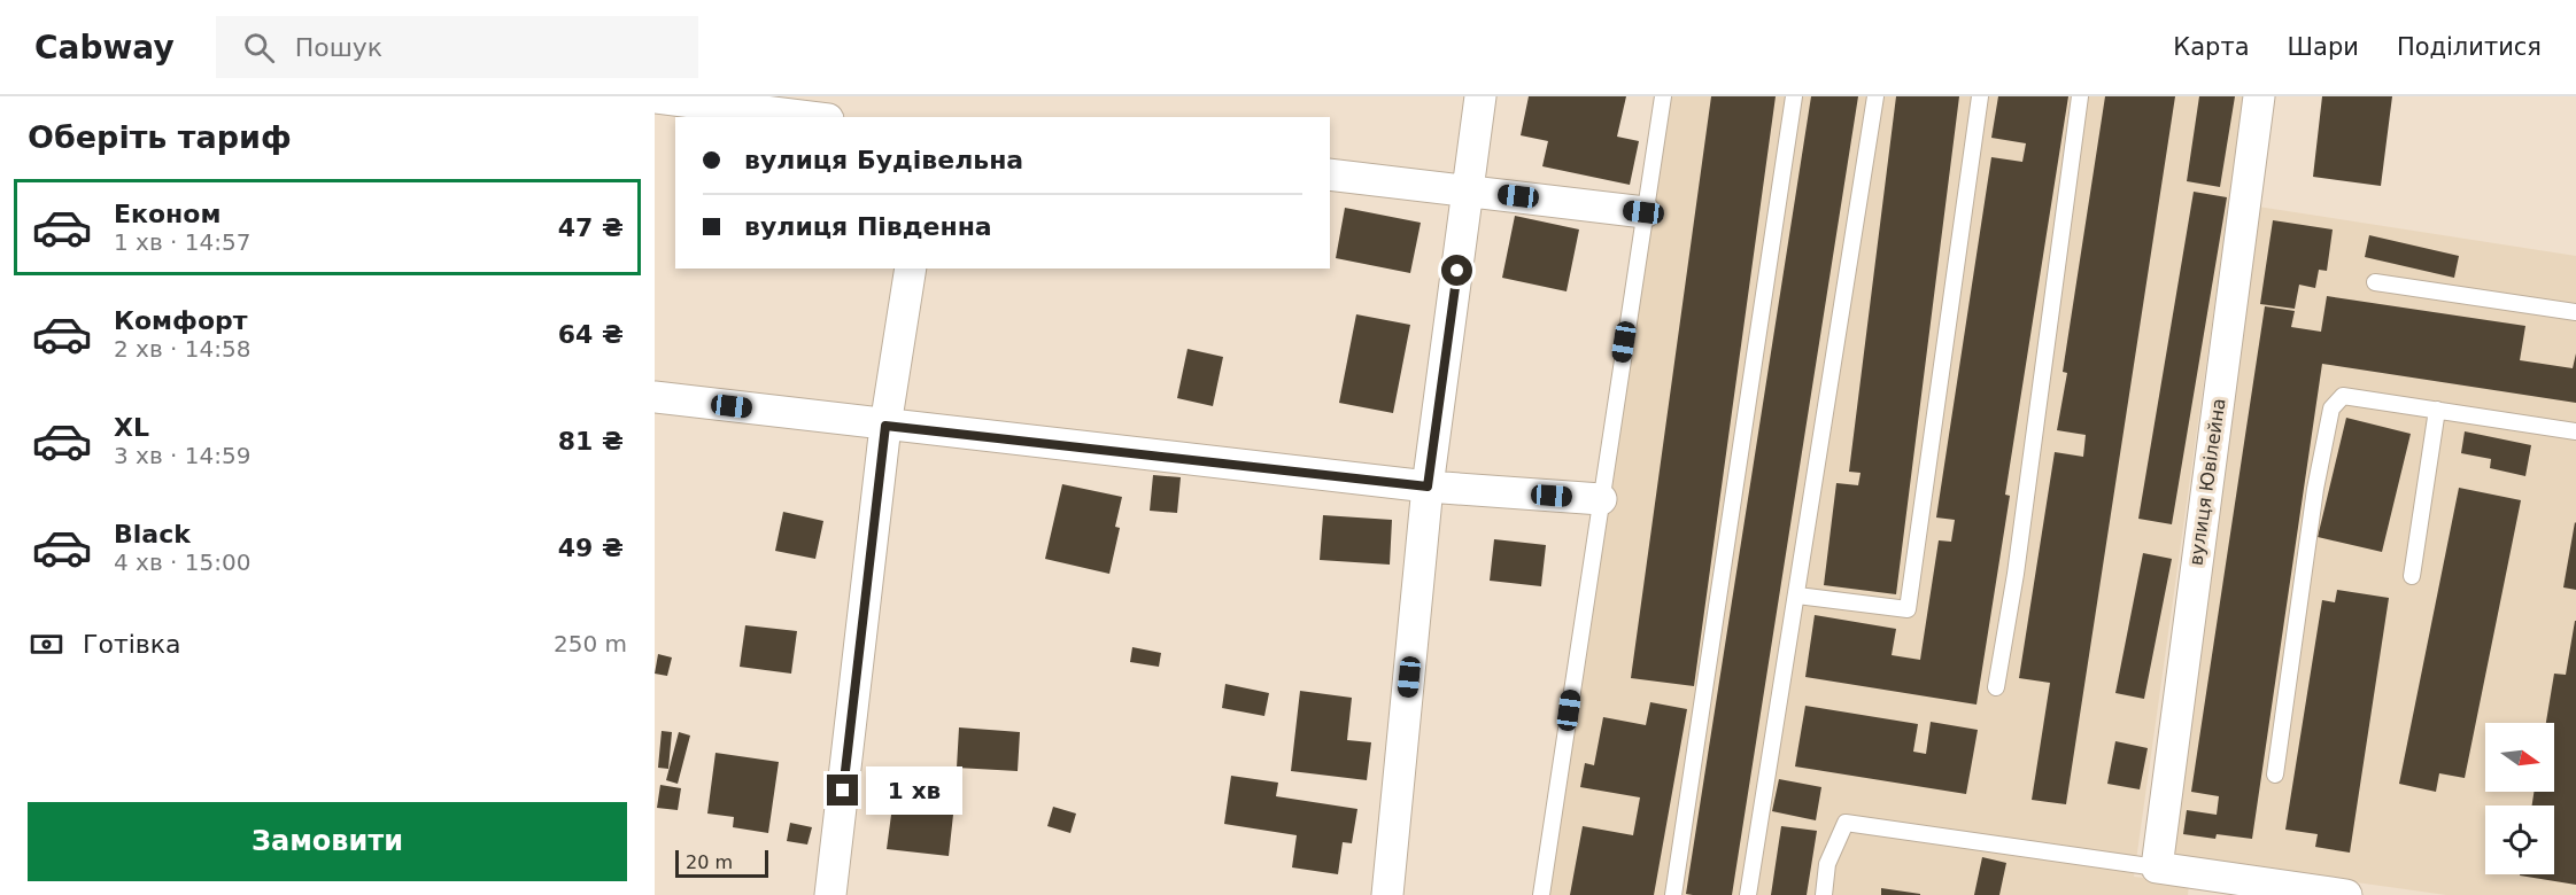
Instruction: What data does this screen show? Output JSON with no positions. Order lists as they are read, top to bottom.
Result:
{
  "streets": {
    "street": ["вулиця Ювілейна"]
  },
  "scale_bar": "20 m",
  "north": "right",
  "page": {
    "header": "Cabway",
    "search": "Пошук",
    "nav": ["Карта", "Шари", "Поділитися"],
    "heading": "Оберіть тариф",
    "banner": ["вулиця Будівельна", "вулиця Південна"],
    "list": [
      {
        "name": "Економ",
        "note": "1 хв · 14:57",
        "value": "47 ₴"
      },
      {
        "name": "Комфорт",
        "note": "2 хв · 14:58",
        "value": "64 ₴"
      },
      {
        "name": "XL",
        "note": "3 хв · 14:59",
        "value": "81 ₴"
      },
      {
        "name": "Black",
        "note": "4 хв · 15:00",
        "value": "49 ₴"
      }
    ],
    "pay": ["Готівка", "250 m"],
    "bubble": "1 хв",
    "buttons": "Замовити",
    "scale": "20 m"
  }
}
